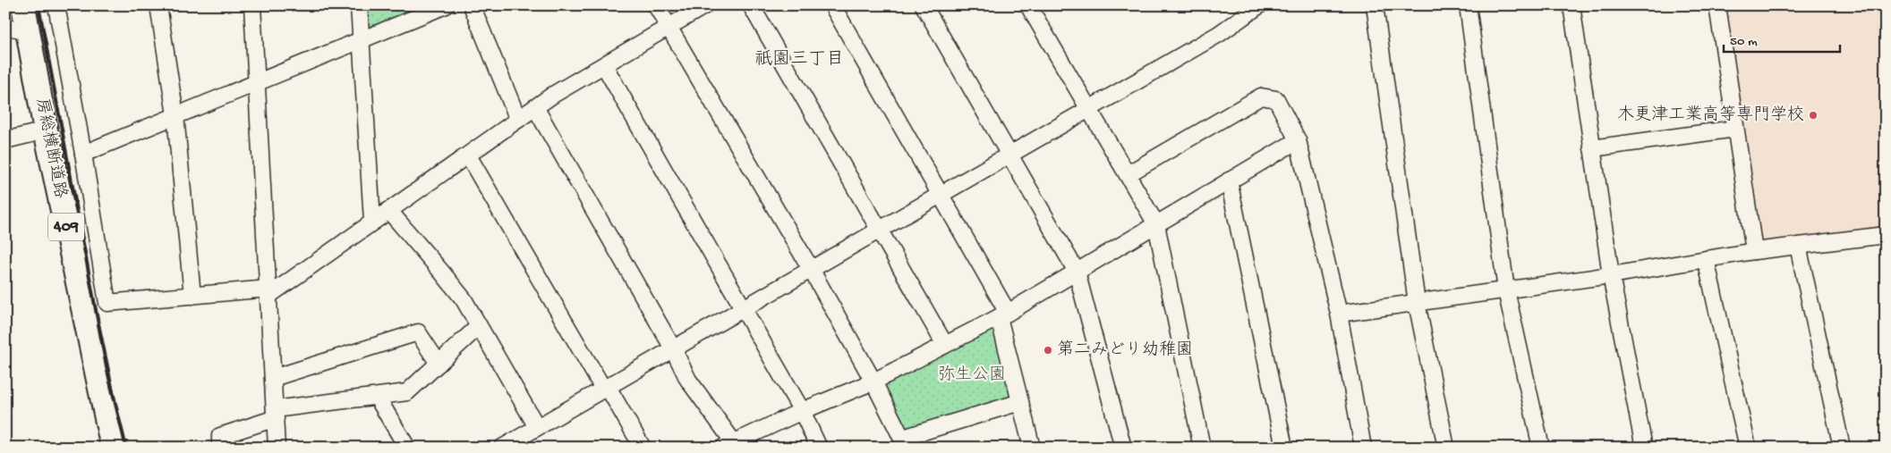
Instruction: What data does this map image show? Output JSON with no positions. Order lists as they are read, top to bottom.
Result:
{
  "streets": {
    "highway": ["房総横断道路", "409"]
  },
  "districts": ["祇園三丁目"],
  "parks": ["弥生公園"],
  "places": ["木更津工業高等専門学校", "第二みどり幼稚園"],
  "scale_bar": "50 m"
}
